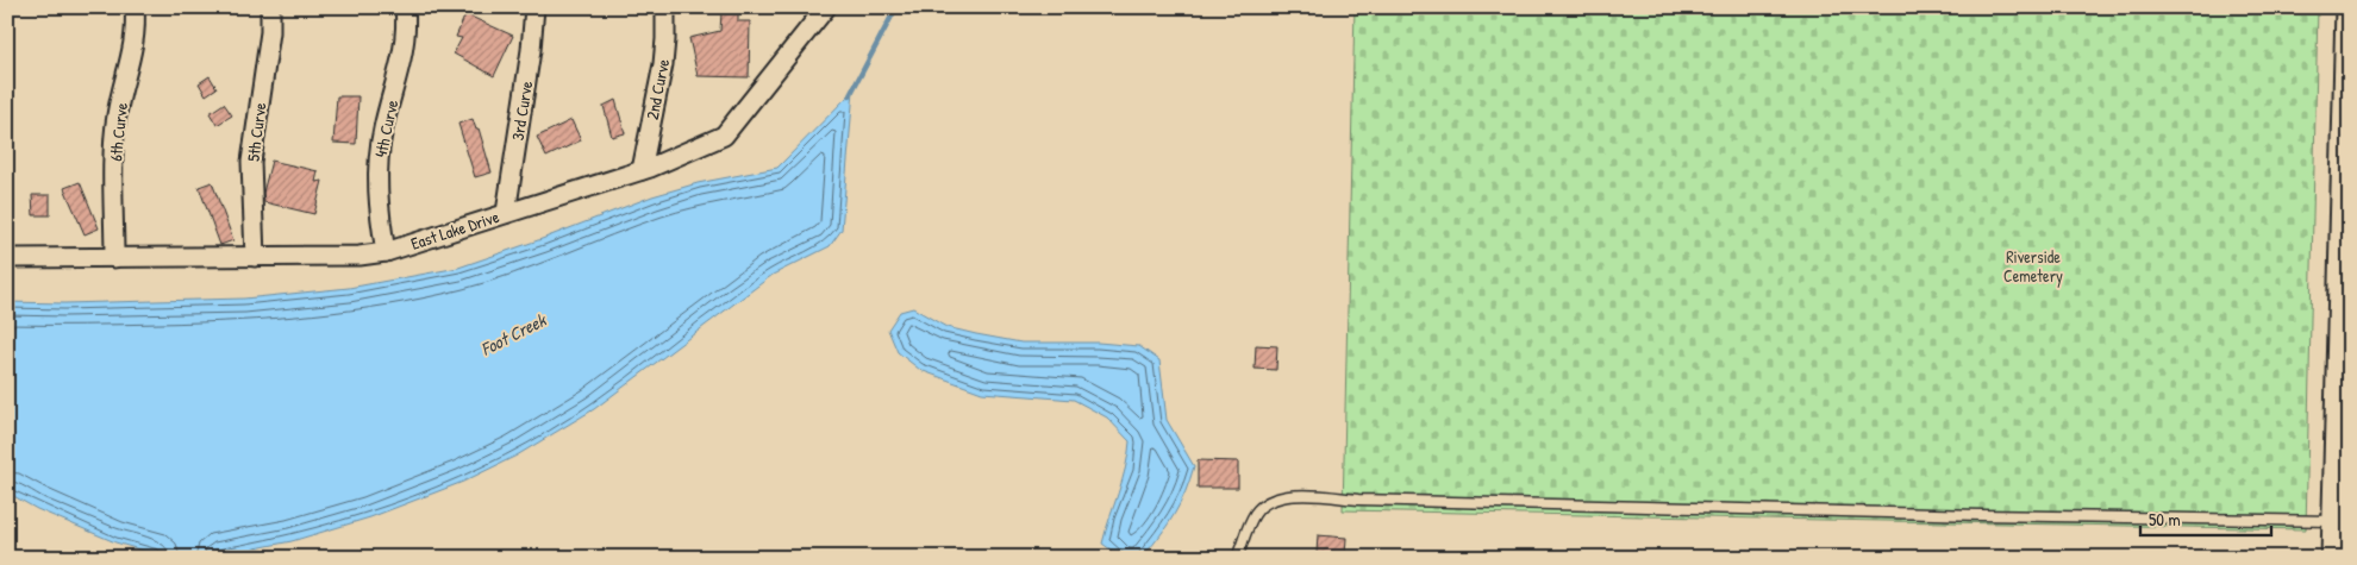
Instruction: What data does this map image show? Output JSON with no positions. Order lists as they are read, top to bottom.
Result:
{
  "streets": {
    "street": [
      "2nd Curve",
      "3rd Curve",
      "4th Curve",
      "6th Curve",
      "5th Curve",
      "East Lake Drive"
    ]
  },
  "crossings": [
    ["2nd Curve", "East Lake Drive"],
    ["3rd Curve", "East Lake Drive"],
    ["4th Curve", "East Lake Drive"],
    ["6th Curve", "East Lake Drive"],
    ["5th Curve", "East Lake Drive"]
  ],
  "water": ["Foot Creek"],
  "parks": ["Riverside Cemetery"],
  "scale_bar": "50 m"
}
